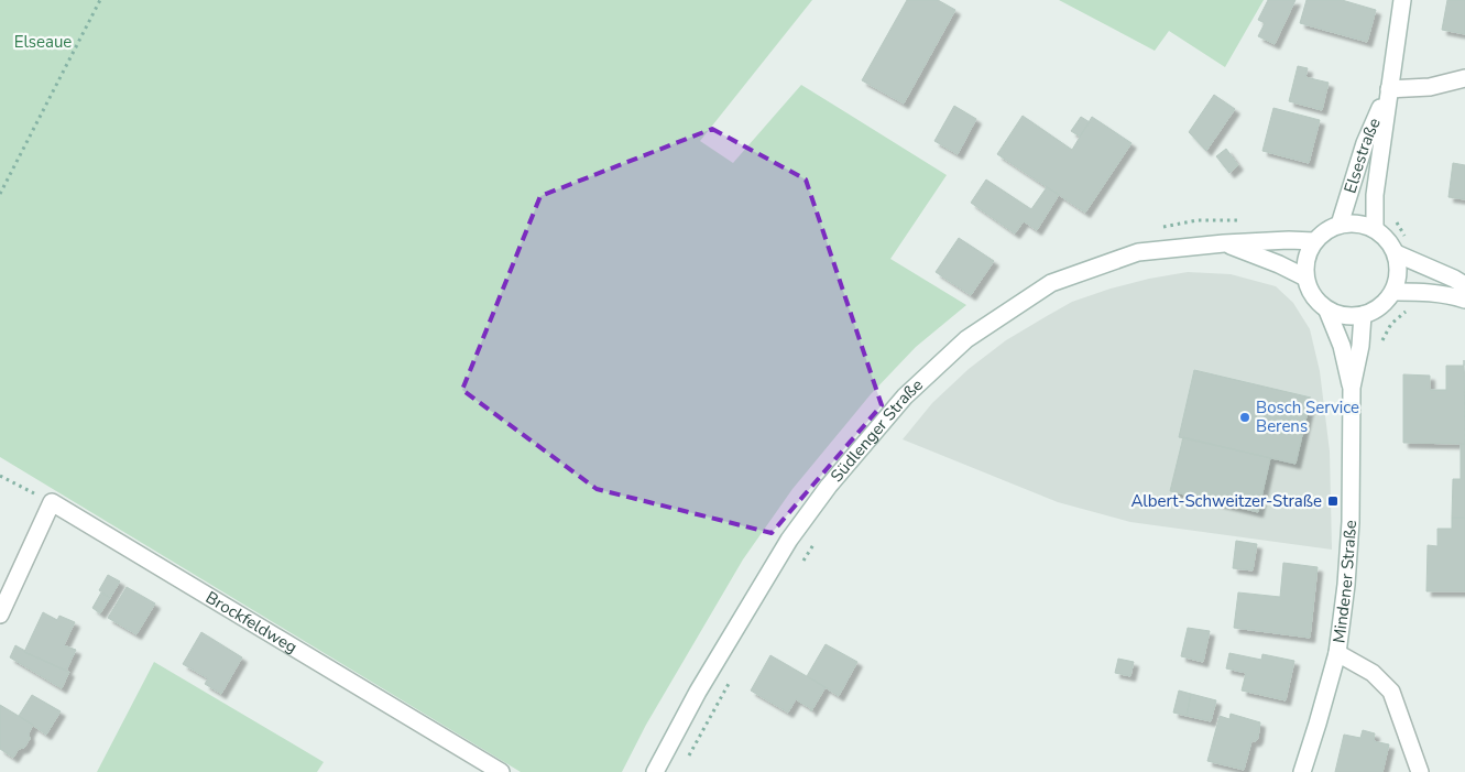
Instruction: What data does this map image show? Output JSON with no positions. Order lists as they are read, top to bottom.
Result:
{
  "streets": {
    "main road": [
      "Elsestraße",
      "Südlenger Straße",
      "Mindener Straße",
      "Brockfeldweg"
    ]
  },
  "crossings": [
    ["Elsestraße", "Südlenger Straße"],
    ["Elsestraße", "Mindener Straße"],
    ["Südlenger Straße", "Mindener Straße"]
  ],
  "parks": ["Elseaue"],
  "places": {
    "other": ["Bosch Service Berens"],
    "transit": ["Albert-Schweitzer-Straße"]
  }
}
